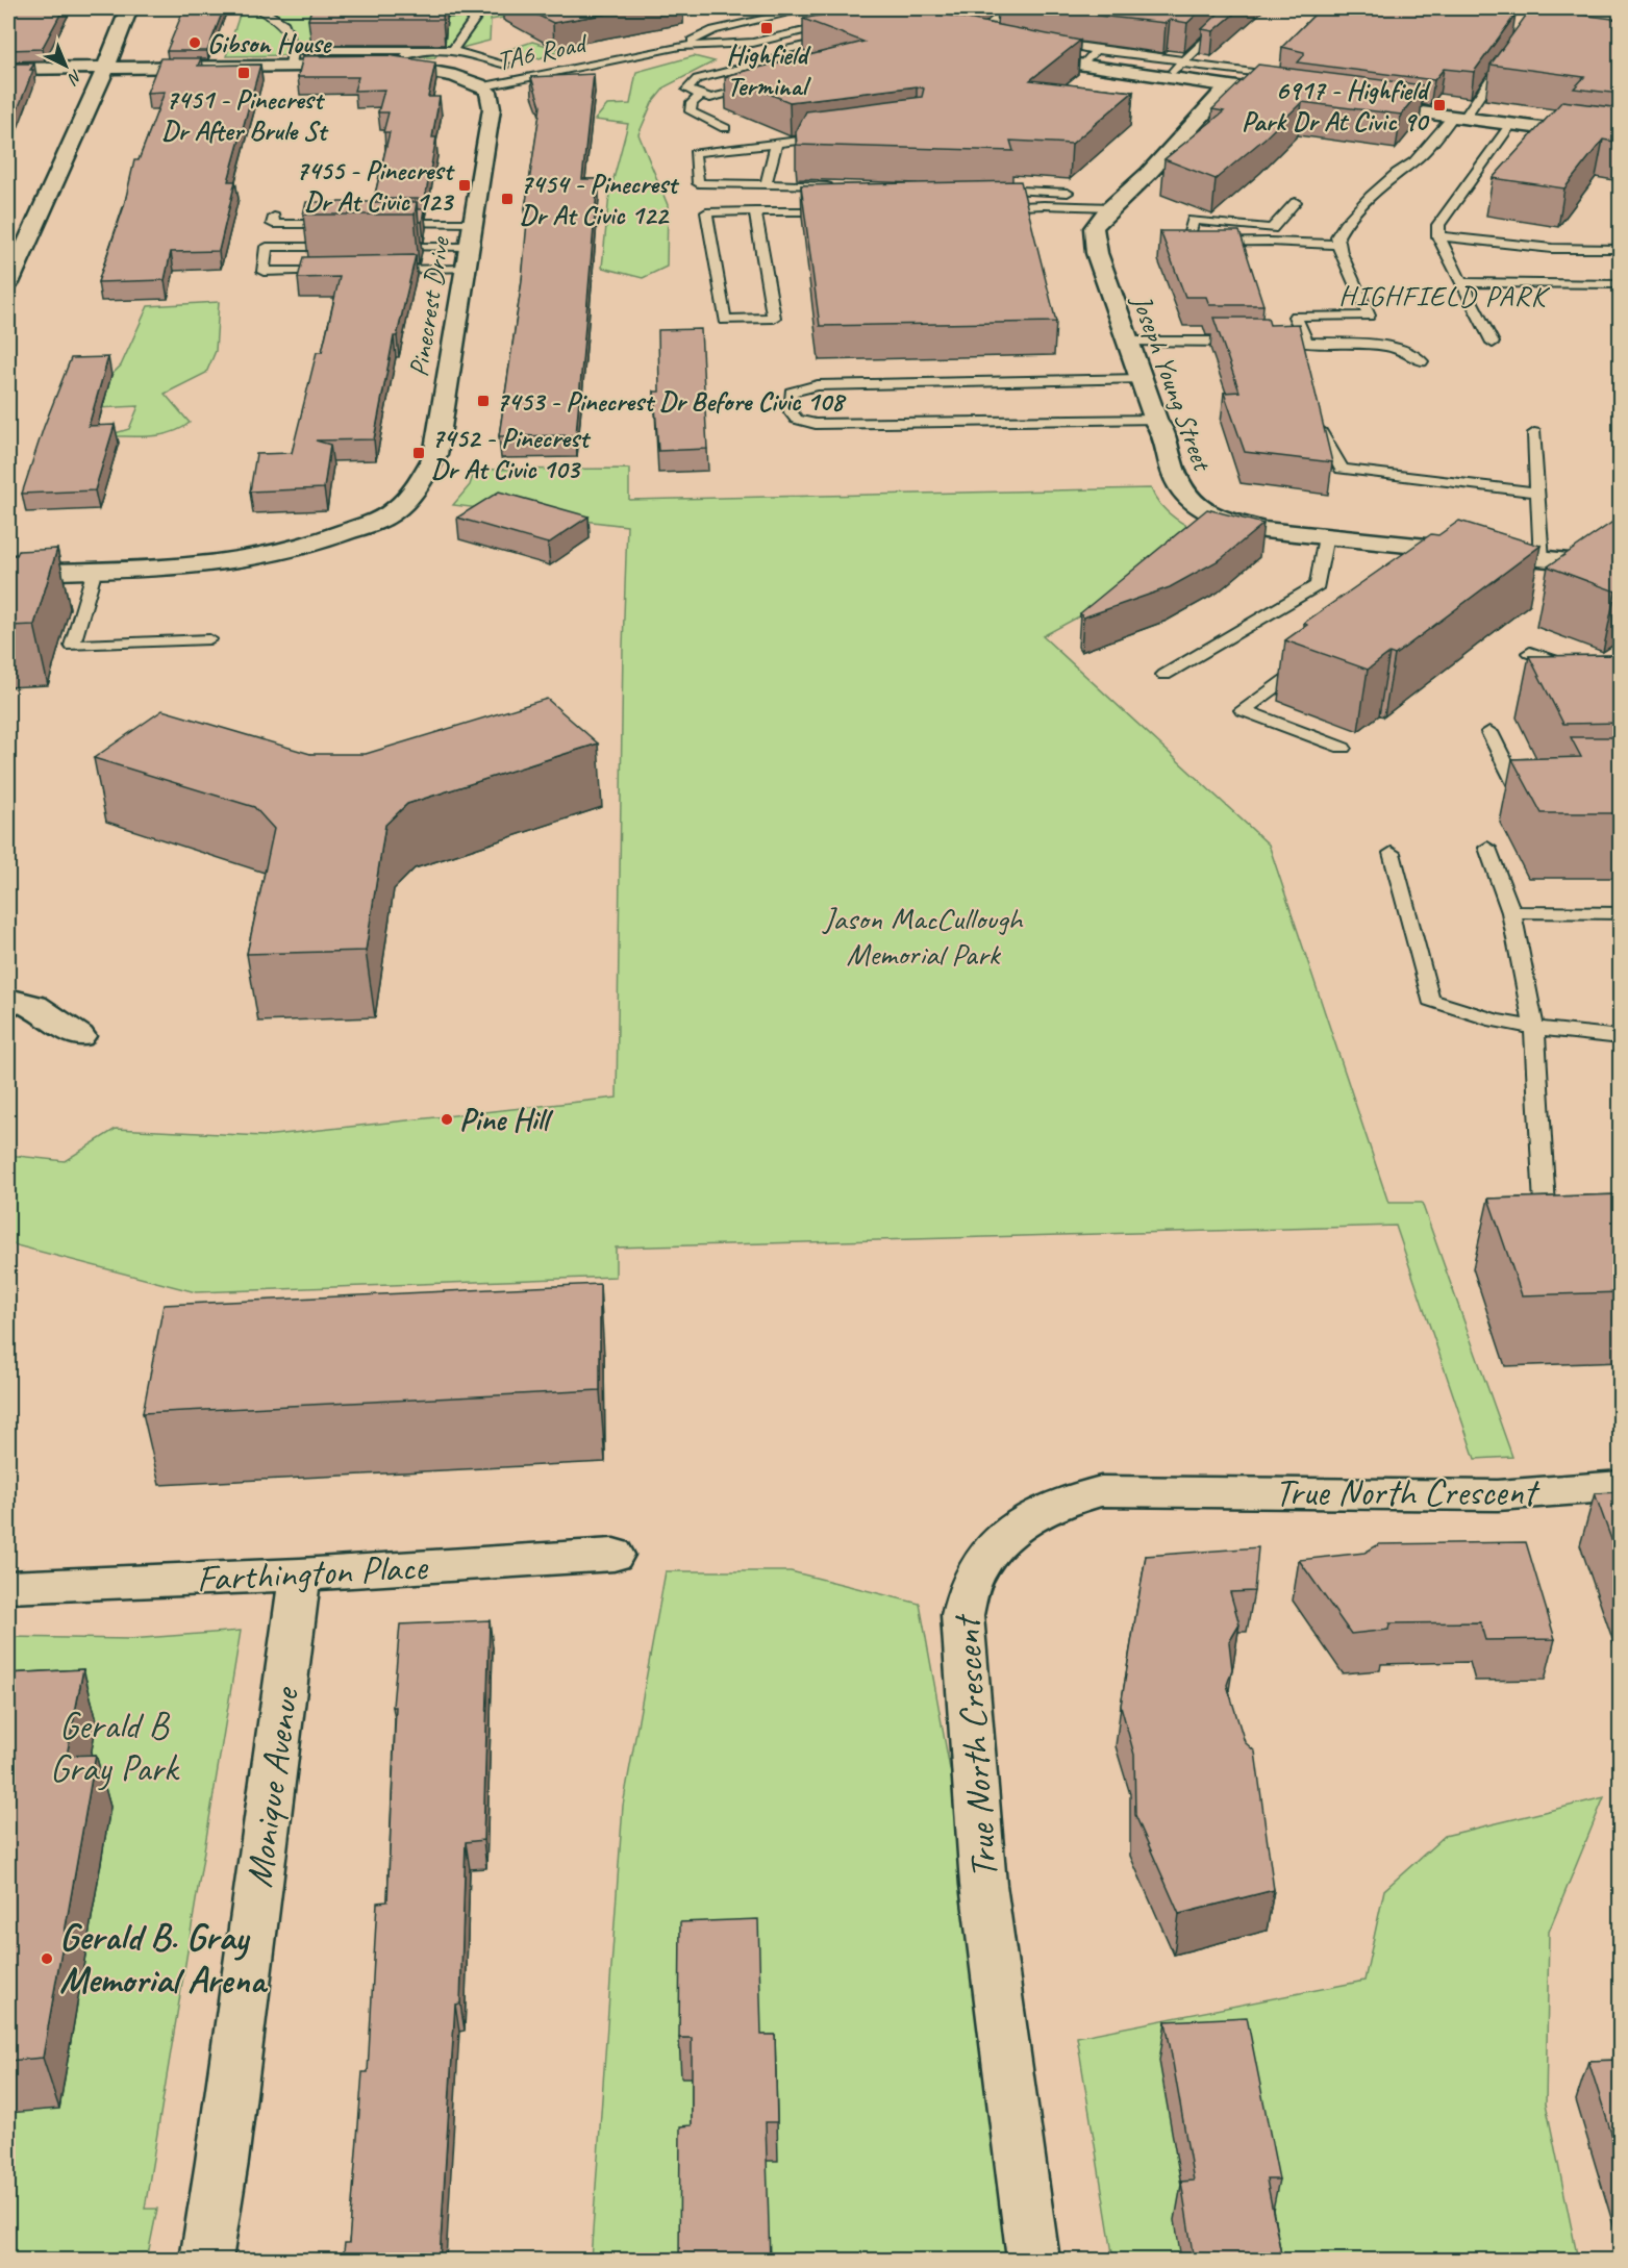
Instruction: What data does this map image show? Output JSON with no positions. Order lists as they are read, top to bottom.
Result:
{
  "streets": {
    "street": [
      "Pinecrest Drive",
      "Joseph Young Street",
      "True North Crescent",
      "Farthington Place",
      "Monique Avenue"
    ],
    "lane": ["TA6 Road"]
  },
  "crossings": [
    ["TA6 Road", "Pinecrest Drive"],
    ["Farthington Place", "Monique Avenue"]
  ],
  "districts": ["HIGHFIELD PARK"],
  "parks": ["Jason MacCullough Memorial Park", "Gerald B Gray Park"],
  "places": {
    "transit": [
      "Highfield Terminal",
      "7451 - Pinecrest Dr After Brule St",
      "6917 - Highfield Park Dr At Civic 90",
      "7455 - Pinecrest Dr At Civic 123",
      "7454 - Pinecrest Dr At Civic 122",
      "7453 - Pinecrest Dr Before Civic 108",
      "7452 - Pinecrest Dr At Civic 103"
    ],
    "other": ["Gibson House", "Pine Hill", "Gerald B. Gray Memorial Arena"]
  },
  "north": "bottom right"
}
